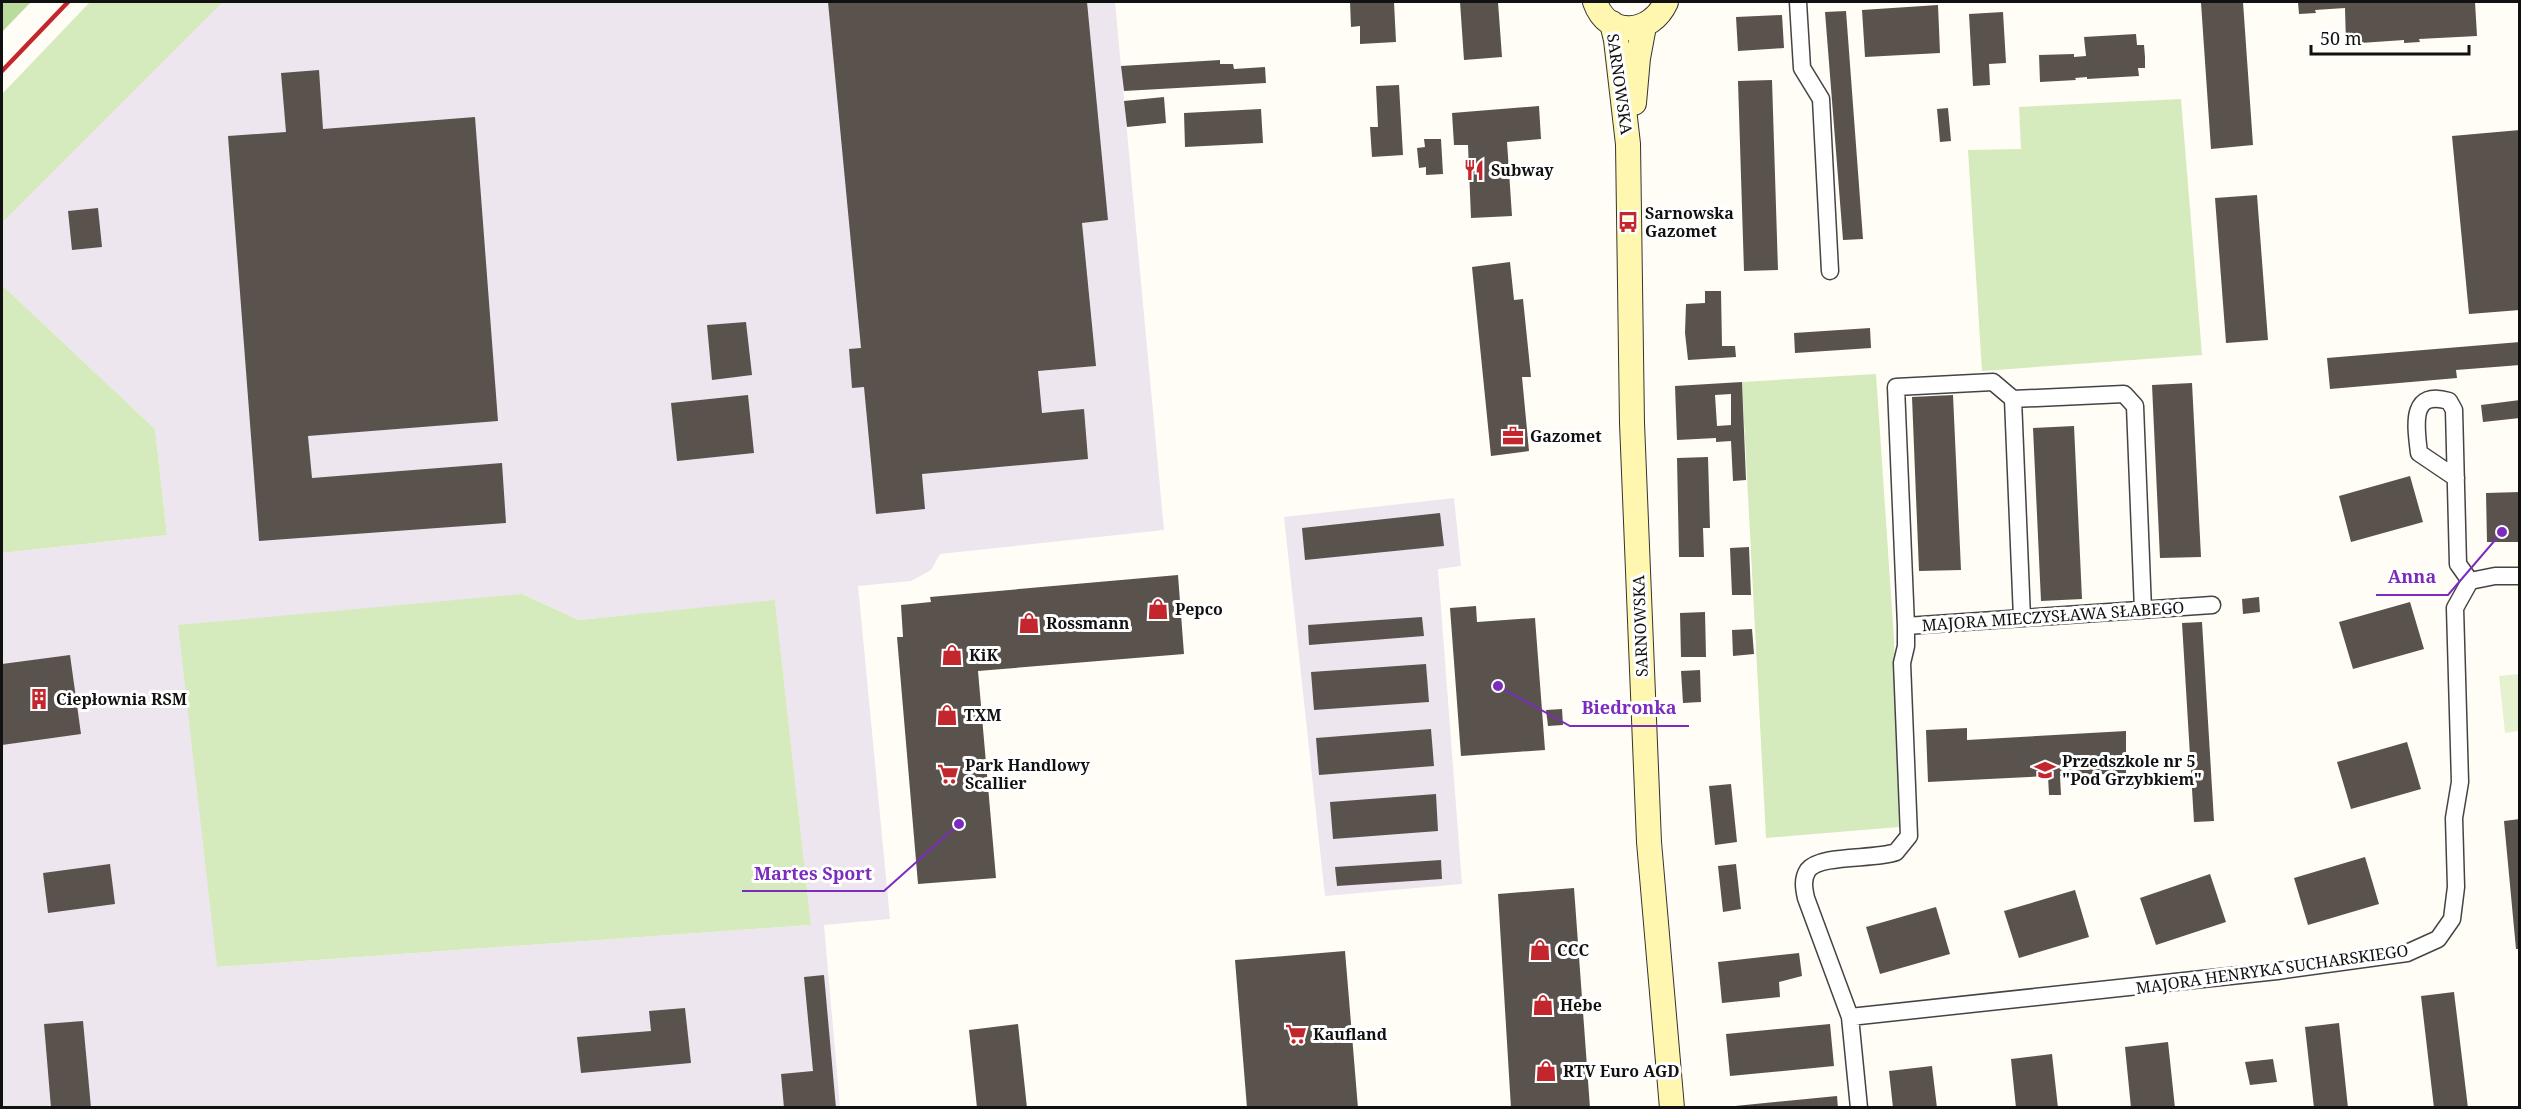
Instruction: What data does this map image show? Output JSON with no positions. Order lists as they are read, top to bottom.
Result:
{
  "streets": {
    "main road": ["SARNOWSKA"],
    "street": ["MAJORA MIECZYSŁAWA SŁABEGO", "MAJORA HENRYKA SUCHARSKIEGO"]
  },
  "crossings": [
    ["MAJORA MIECZYSŁAWA SŁABEGO", "MAJORA HENRYKA SUCHARSKIEGO"]
  ],
  "places": {
    "restaurant": ["Subway"],
    "bus stop": ["Sarnowska Gazomet"],
    "office": ["Gazomet"],
    "other": ["Anna", "Biedronka", "Martes Sport"],
    "shop": [
      "Pepco",
      "Rossmann",
      "KiK",
      "TXM",
      "CCC",
      "Hebe",
      "RTV Euro AGD"
    ],
    "building": ["Ciepłownia RSM"],
    "school or university": ["Przedszkole nr 5 \"Pod Grzybkiem\""],
    "supermarket": ["Park Handlowy Scallier", "Kaufland"]
  },
  "scale_bar": "50 m"
}
